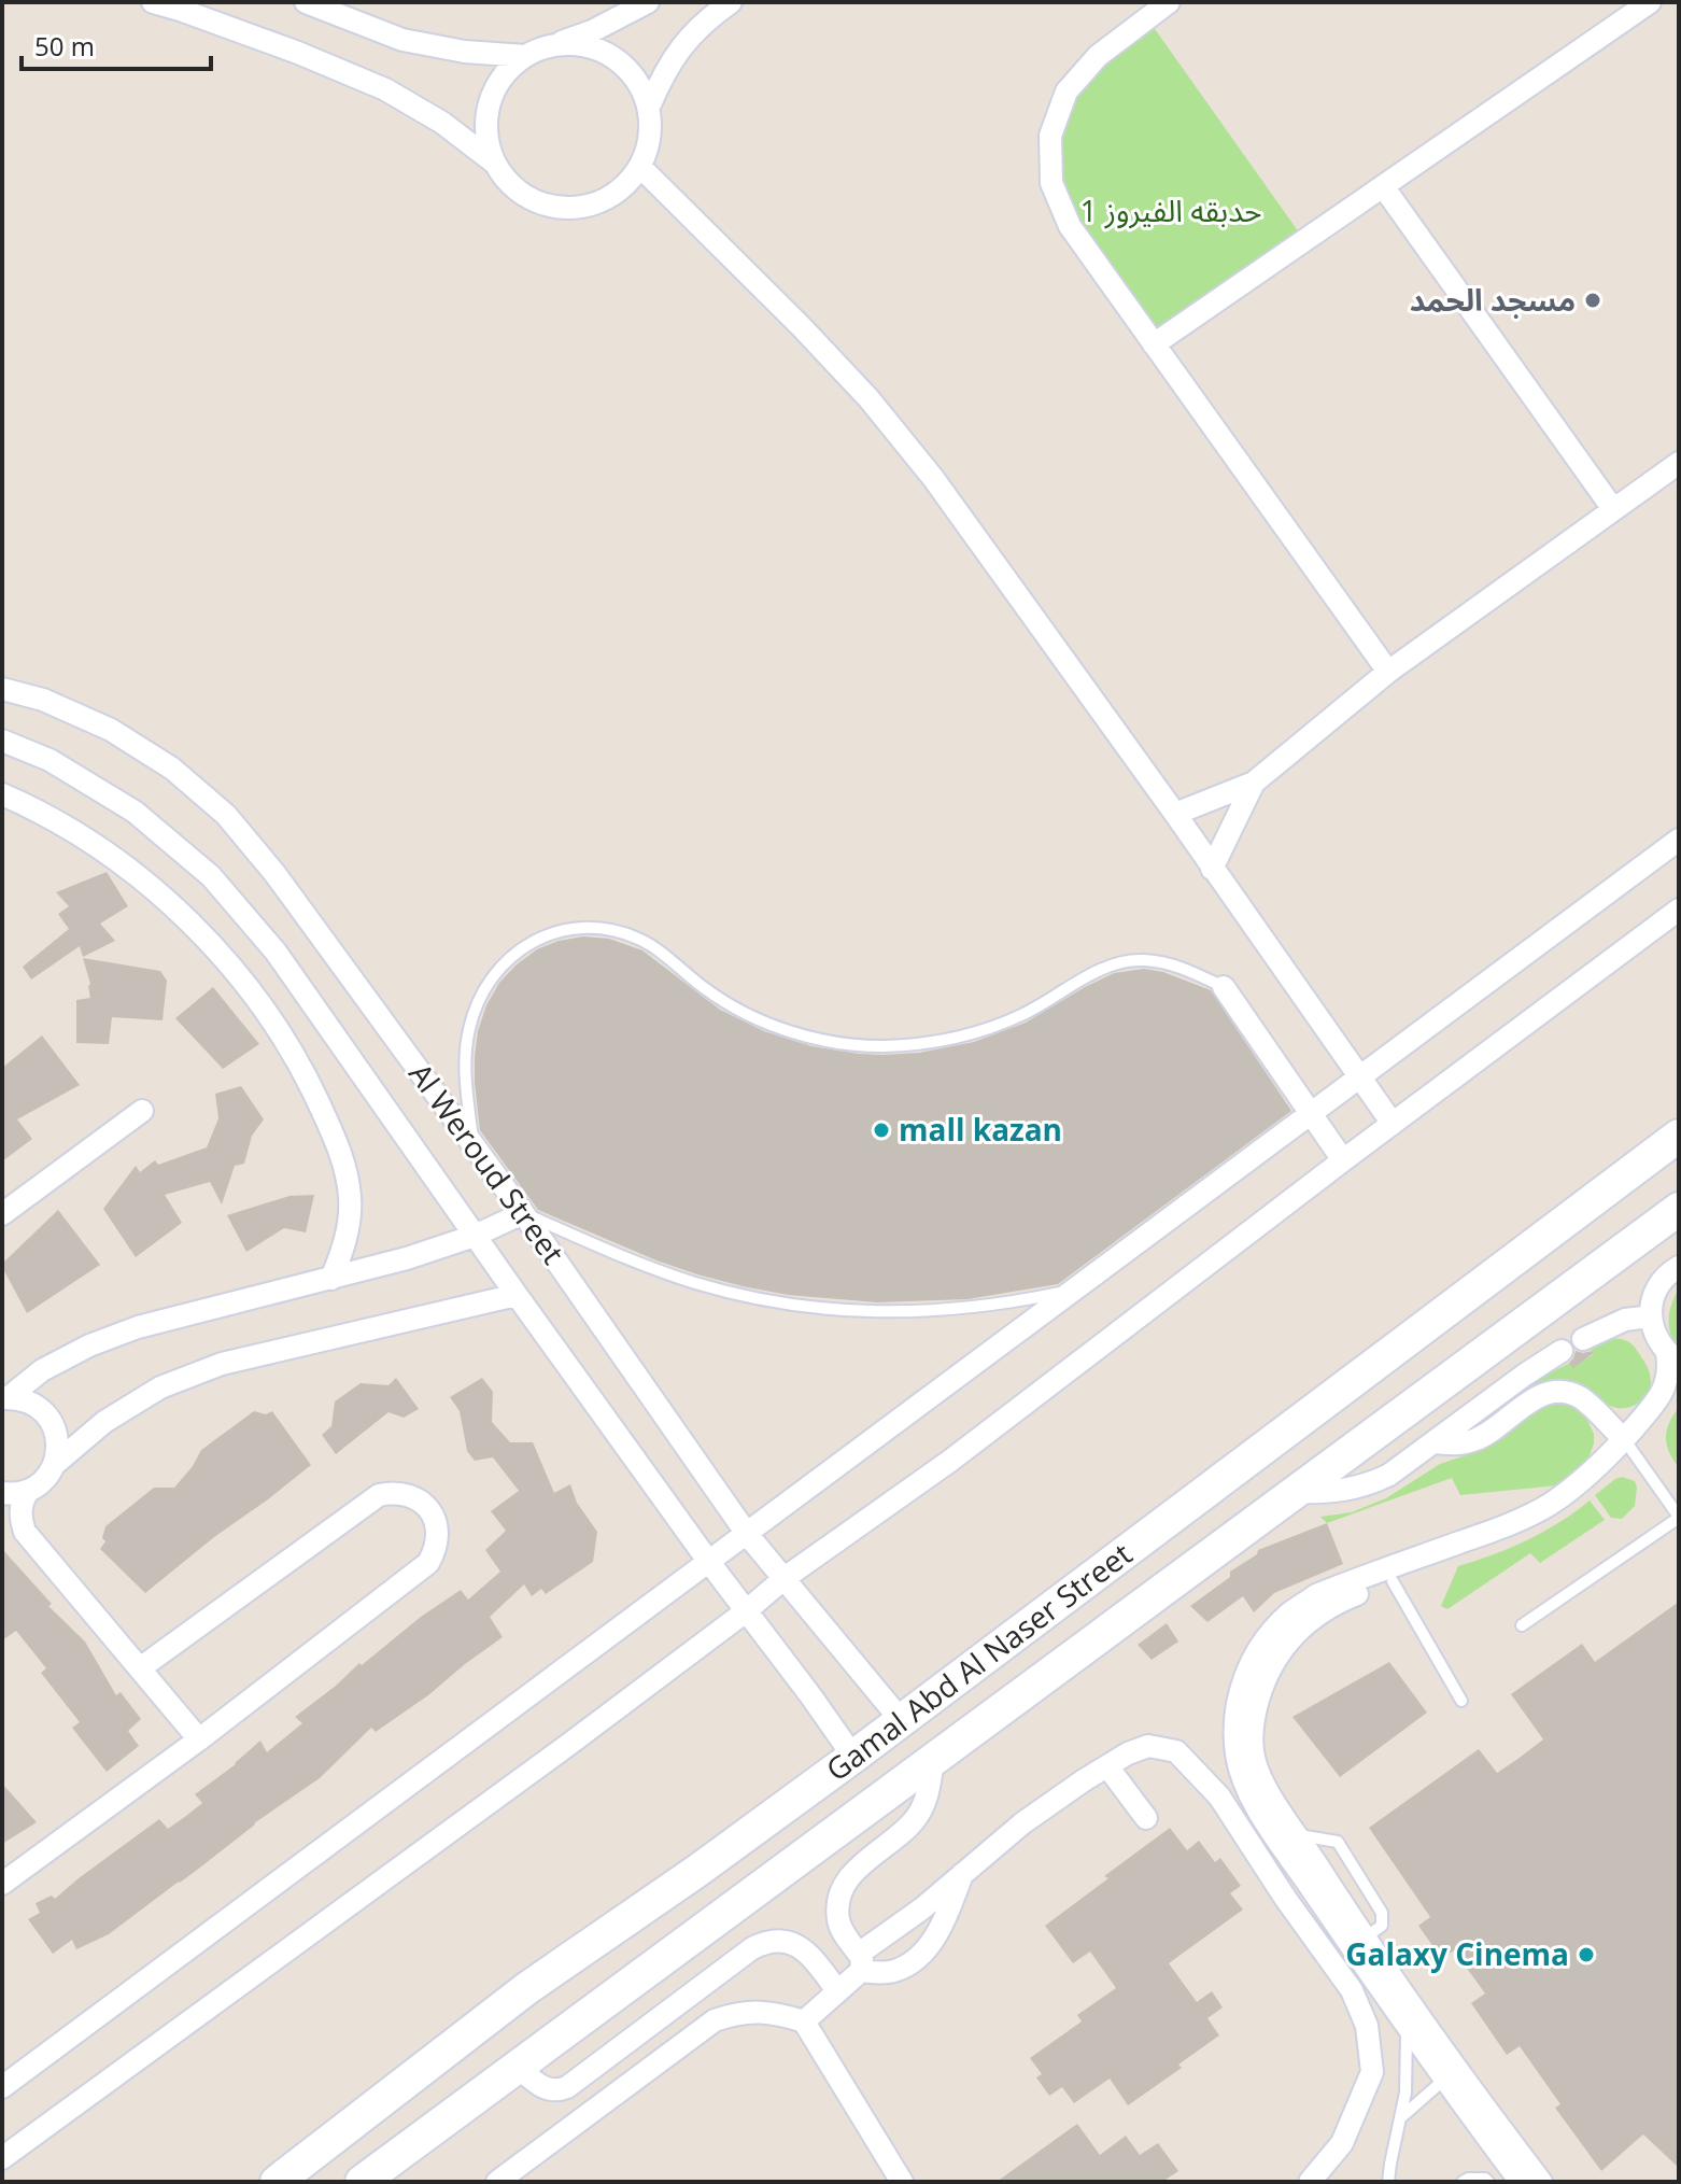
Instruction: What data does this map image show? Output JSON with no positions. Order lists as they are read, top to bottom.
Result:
{
  "streets": {
    "main road": ["Gamal Abd Al Naser Street"],
    "street": ["Al Weroud Street"]
  },
  "crossings": [
    ["Al Weroud Street", "Gamal Abd Al Naser Street"]
  ],
  "parks": ["حدبقه الفيروز 1"],
  "places": ["مسجد الحمد", "mall kazan", "Galaxy Cinema"],
  "scale_bar": "50 m"
}
